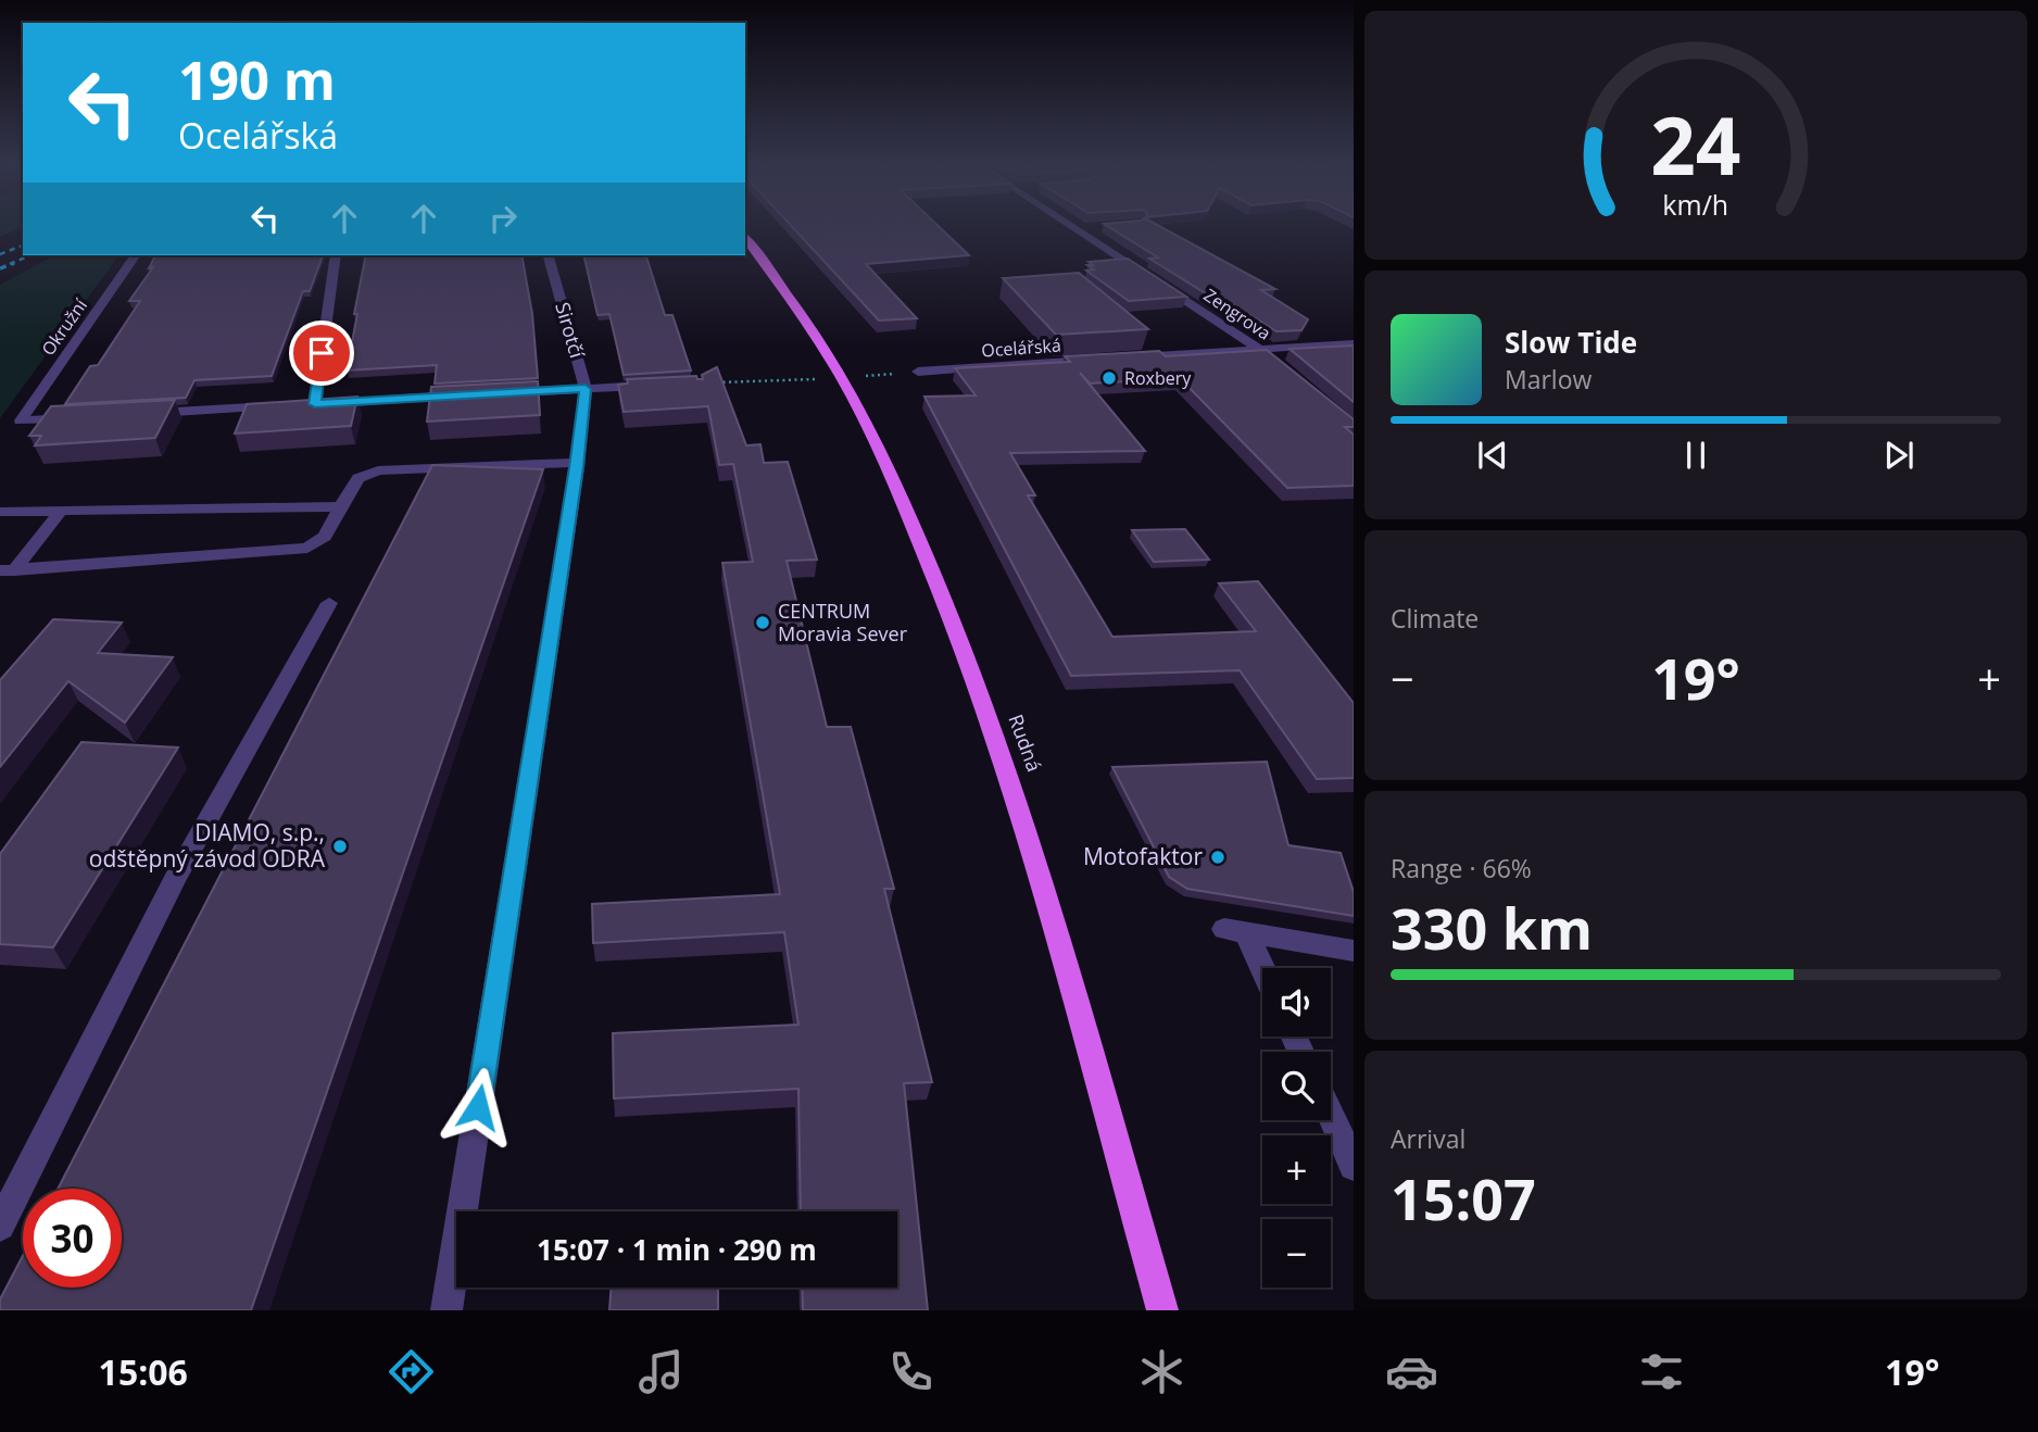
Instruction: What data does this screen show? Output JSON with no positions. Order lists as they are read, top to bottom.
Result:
{
  "streets": {
    "main road": ["Rudná"],
    "street": [
      "Zengrova",
      "Okružní",
      "Sirotčí",
      "Ocelářská"
    ]
  },
  "places": [
    "Roxbery",
    "CENTRUM Moravia Sever",
    "DIAMO, s.p., odštěpný závod ODRA",
    "Motofaktor"
  ],
  "page": {
    "turn": ["190 m", "Ocelářská"],
    "song": ["Slow Tide", "Marlow"],
    "tile": [
      "Climate",
      ["Range · 66%", "330 km"],
      ["Arrival", "15:07"]
    ],
    "heat": ["−", "19°", "+"],
    "map_buttons": ["+", "−"],
    "limit": "30",
    "trip": "15:07 · 1 min · 290 m",
    "tabs": ["15:06", "19°"],
    "gauge": ["24", "km/h"]
  }
}
